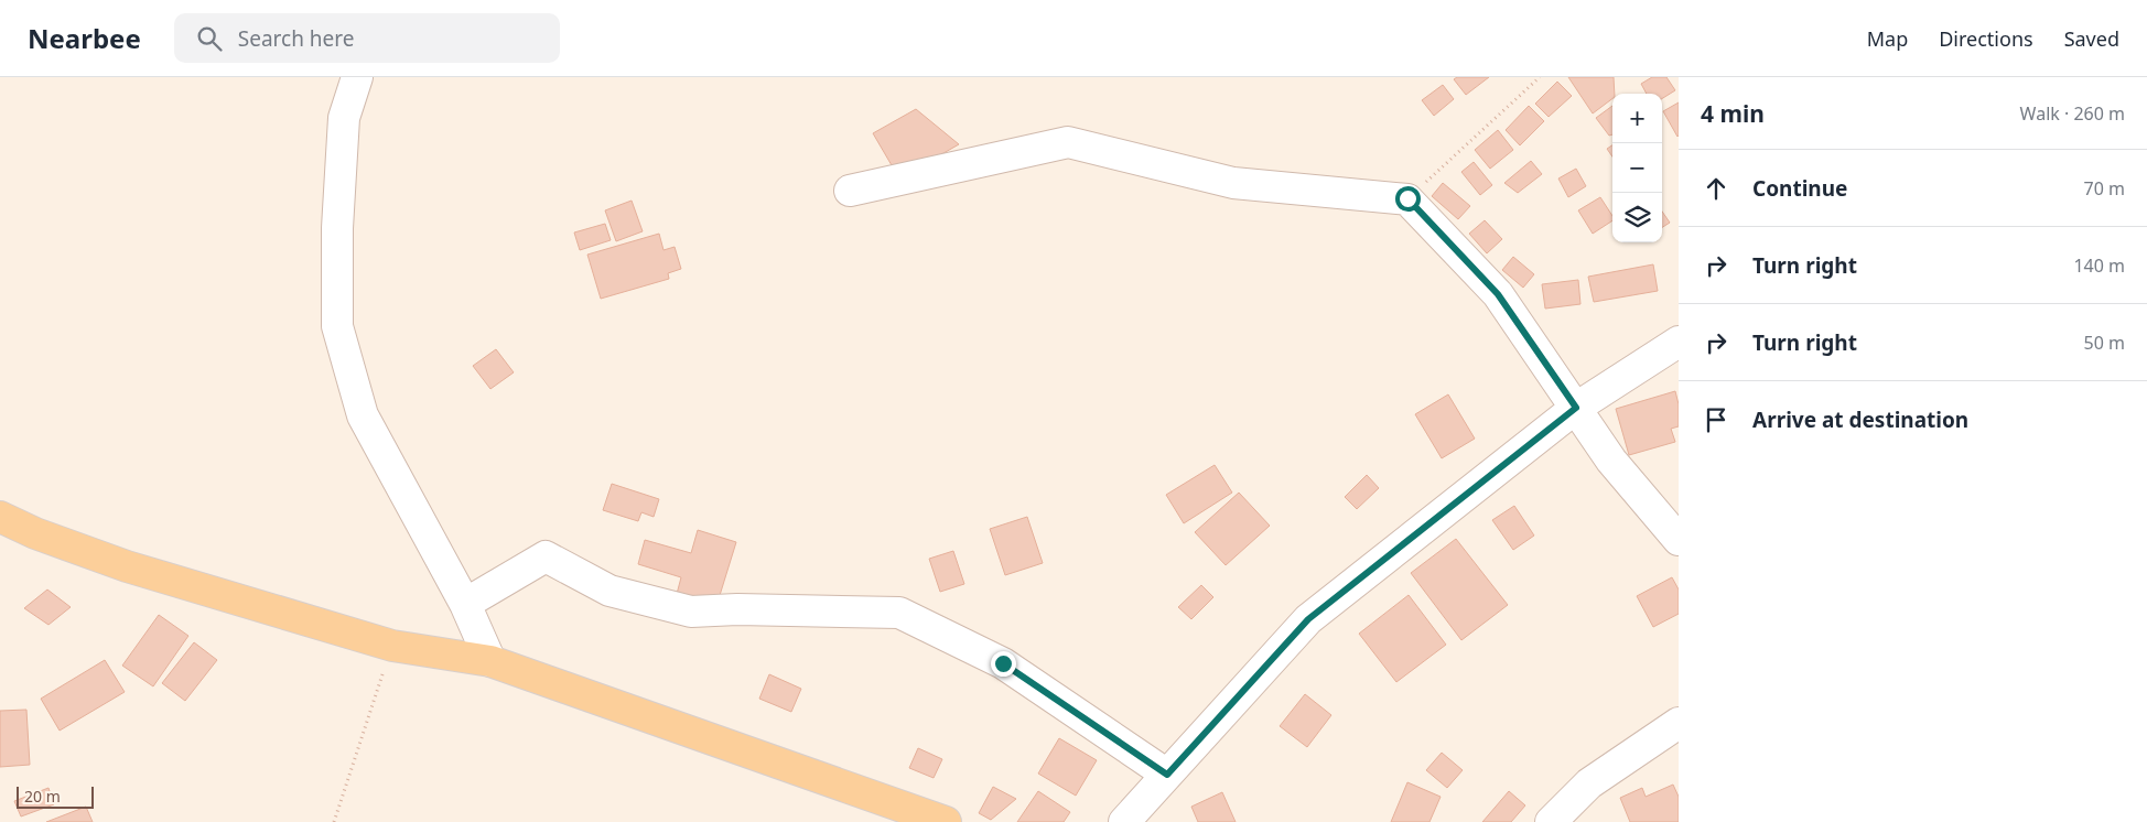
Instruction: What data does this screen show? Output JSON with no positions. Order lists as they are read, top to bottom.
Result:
{
  "scale_bar": "20 m",
  "page": {
    "header": "Nearbee",
    "search": "Search here",
    "nav": ["Map", "Directions", "Saved"],
    "heading": ["4 min", "Walk · 260 m"],
    "map_buttons": ["+", "−"],
    "list": [
      ["Continue", "70 m"],
      ["Turn right", "140 m"],
      ["Turn right", "50 m"],
      "Arrive at destination"
    ],
    "scale": "20 m"
  }
}
